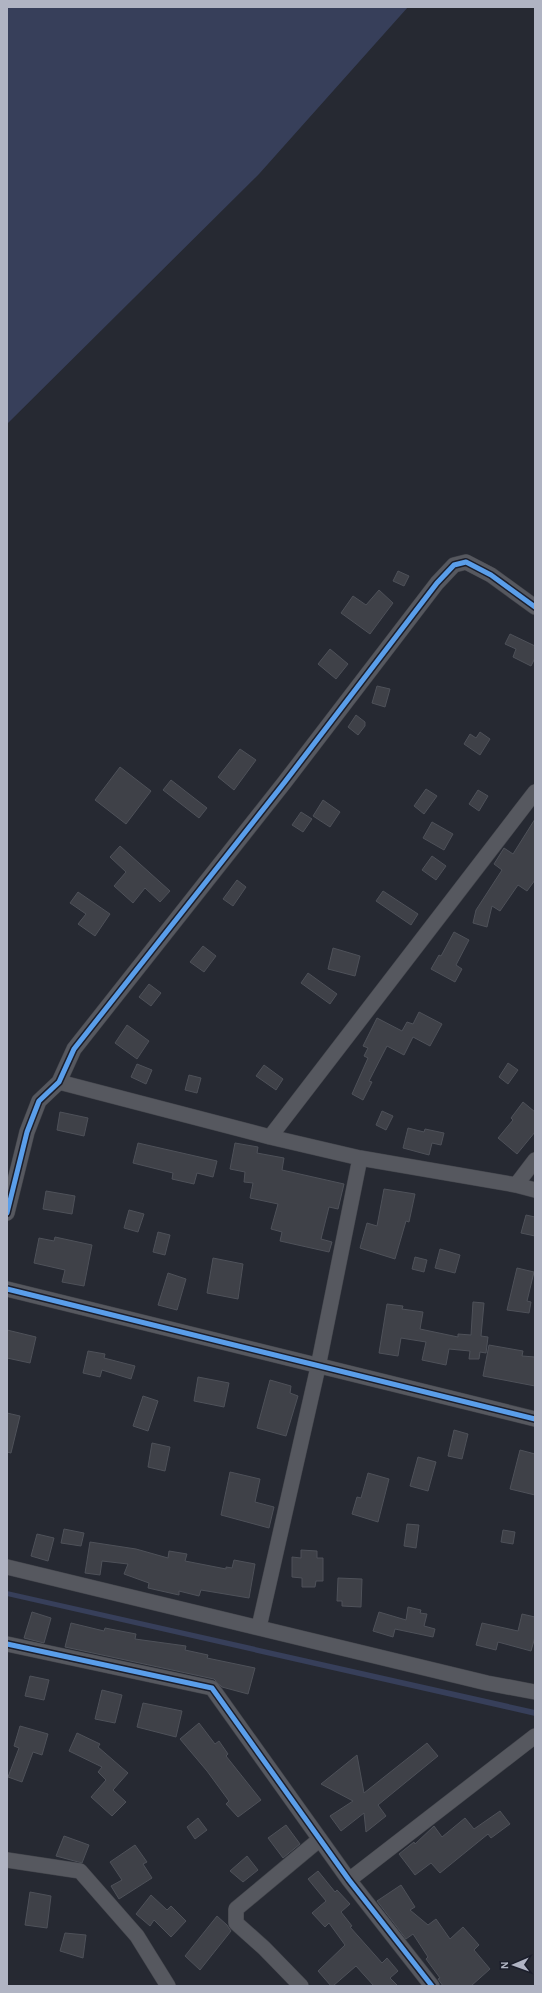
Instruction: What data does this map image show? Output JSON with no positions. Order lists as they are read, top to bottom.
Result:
{
  "north": "left"
}
